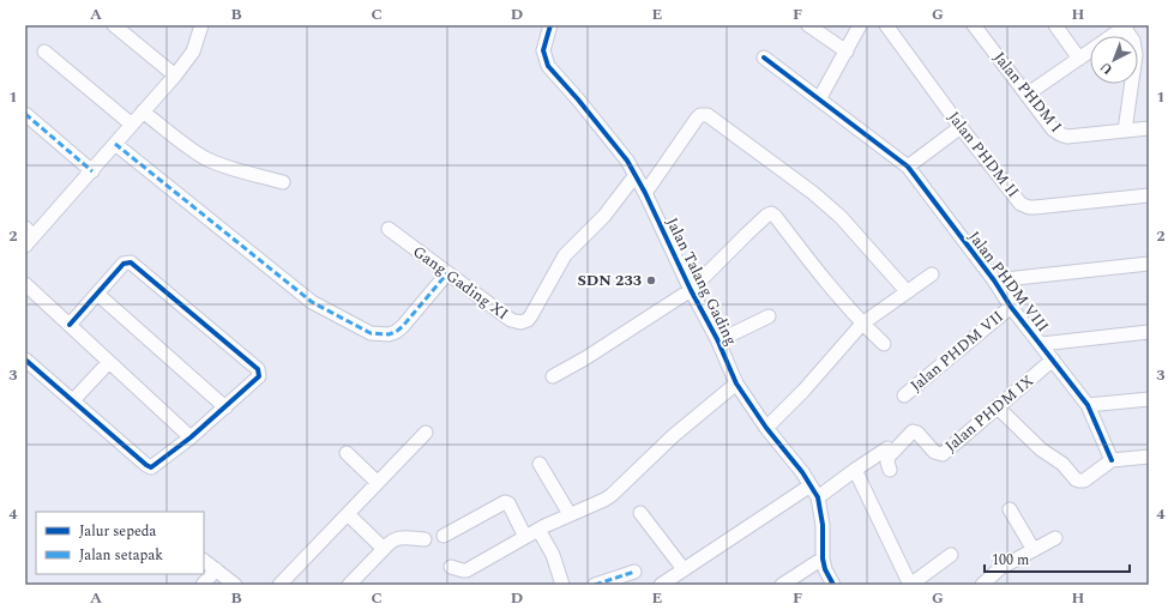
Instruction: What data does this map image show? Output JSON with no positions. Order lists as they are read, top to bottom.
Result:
{
  "streets": {
    "street": [
      "Jalan PHDM I",
      "Jalan PHDM II",
      "Jalan Talang Gading",
      "Jalan PHDM VIII",
      "Gang Gading XI",
      "Jalan PHDM VII",
      "Jalan PHDM IX"
    ]
  },
  "crossings": [
    ["Jalan Talang Gading", "Gang Gading XI"],
    ["Jalan PHDM VIII", "Jalan PHDM VII"],
    ["Jalan PHDM VIII", "Jalan PHDM IX"]
  ],
  "places": ["SDN 233"],
  "legend": ["Jalur sepeda", "Jalan setapak"],
  "scale_bar": "100 m",
  "north": "bottom left",
  "grid": {
    "columns": [
      "A",
      "B",
      "C",
      "D",
      "E",
      "F",
      "G",
      "H"
    ],
    "rows": [
      "1",
      "2",
      "3",
      "4"
    ]
  }
}
